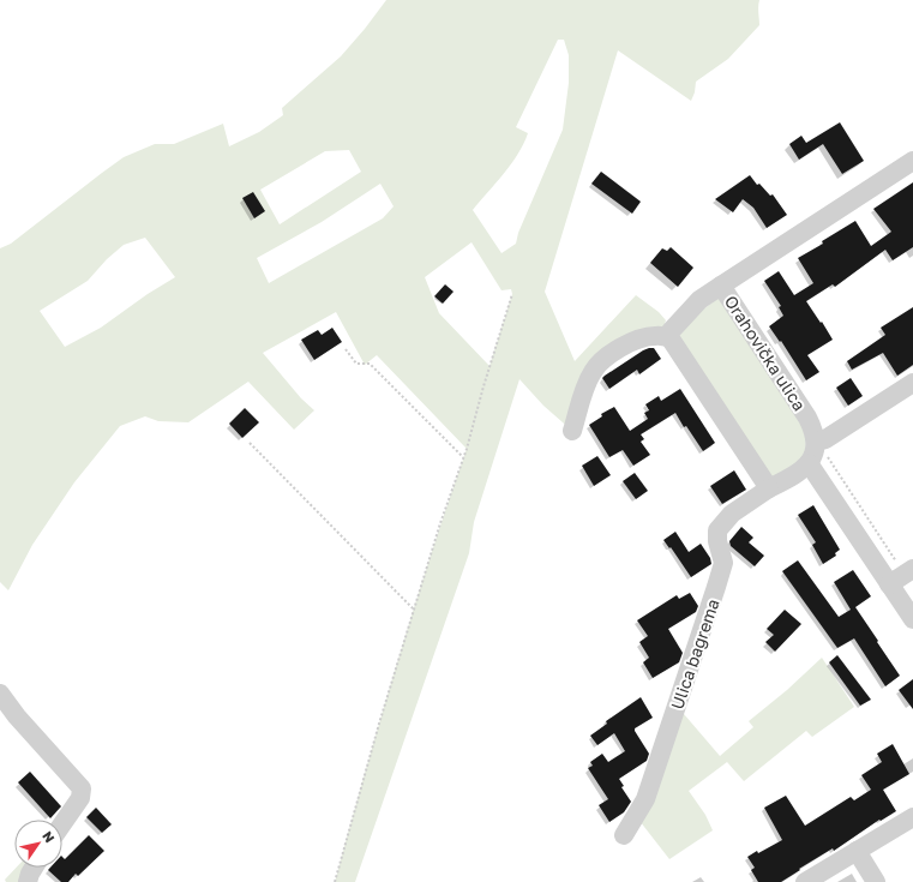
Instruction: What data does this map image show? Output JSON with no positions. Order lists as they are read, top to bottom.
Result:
{
  "streets": {
    "street": ["Orahovička ulica", "Ulica bagrema"]
  },
  "north": "top right"
}
